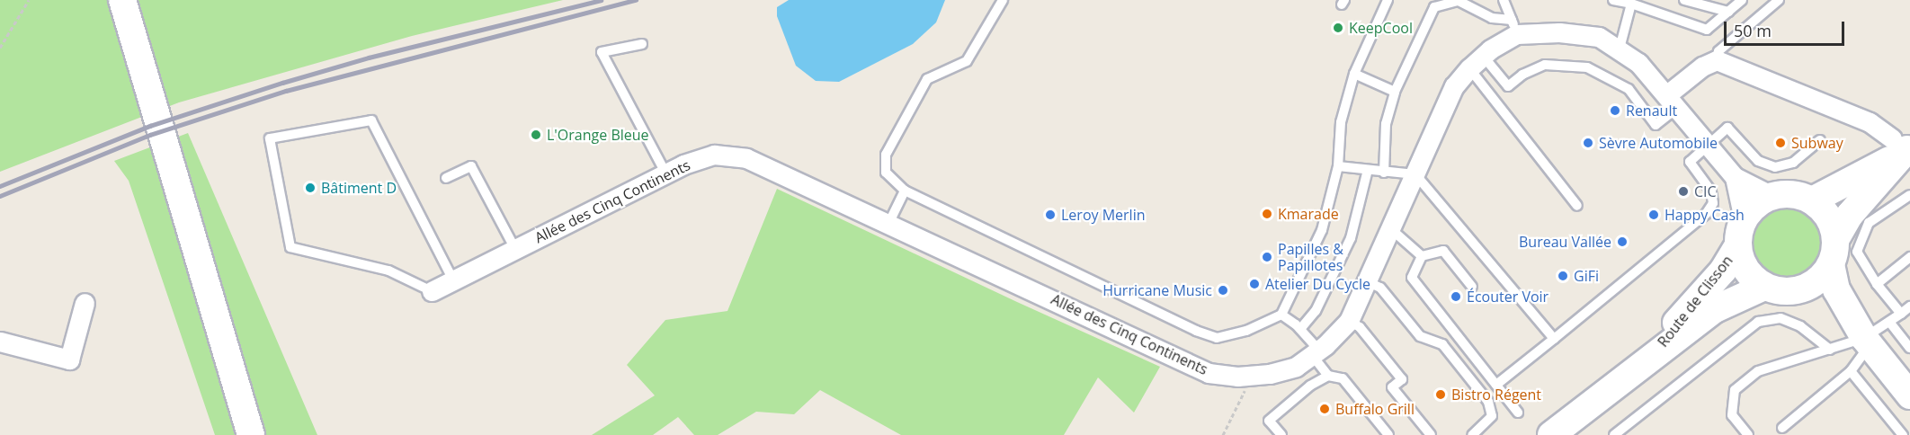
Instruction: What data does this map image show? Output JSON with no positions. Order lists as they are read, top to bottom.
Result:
{
  "streets": {
    "main road": ["Route de Clisson"],
    "street": ["Allée des Cinq Continents"]
  },
  "crossings": [
    ["Allée des Cinq Continents", "Route de Clisson"]
  ],
  "places": [
    "KeepCool",
    "Renault",
    "L'Orange Bleue",
    "Sèvre Automobile",
    "Subway",
    "Bâtiment D",
    "CIC",
    "Kmarade",
    "Leroy Merlin",
    "Happy Cash",
    "Bureau Vallée",
    "Papilles & Papillotes",
    "GiFi",
    "Atelier Du Cycle",
    "Hurricane Music",
    "Écouter Voir",
    "Bistro Régent",
    "Buffalo Grill"
  ],
  "scale_bar": "50 m"
}
